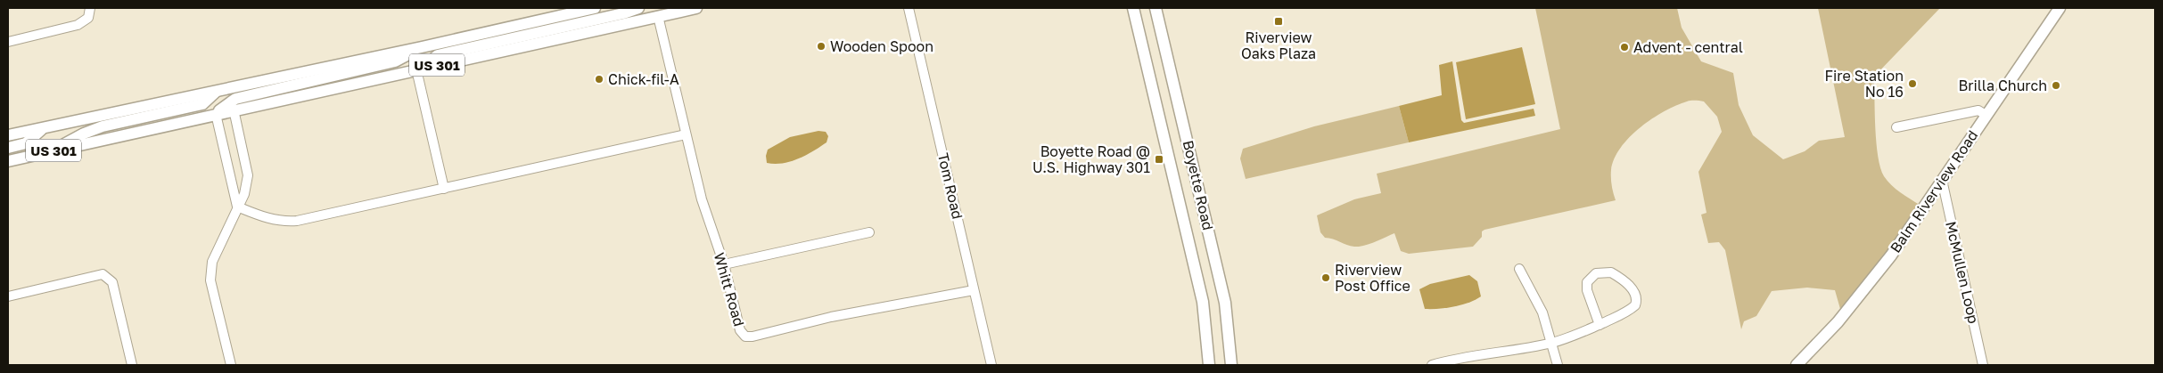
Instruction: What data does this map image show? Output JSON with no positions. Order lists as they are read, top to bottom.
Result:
{
  "streets": {
    "main road": ["US 301", "Boyette Road", "Balm Riverview Road"],
    "street": ["Tom Road", "McMullen Loop", "Whitt Road"]
  },
  "crossings": [
    ["US 301", "Whitt Road"],
    ["Tom Road", "Whitt Road"],
    ["Balm Riverview Road", "McMullen Loop"]
  ],
  "places": {
    "transit": ["Riverview Oaks Plaza", "Boyette Road @ U.S. Highway 301"],
    "other": [
      "Wooden Spoon",
      "Advent - central",
      "Chick-fil-A",
      "Fire Station No 16",
      "Brilla Church",
      "Riverview Post Office"
    ]
  }
}
